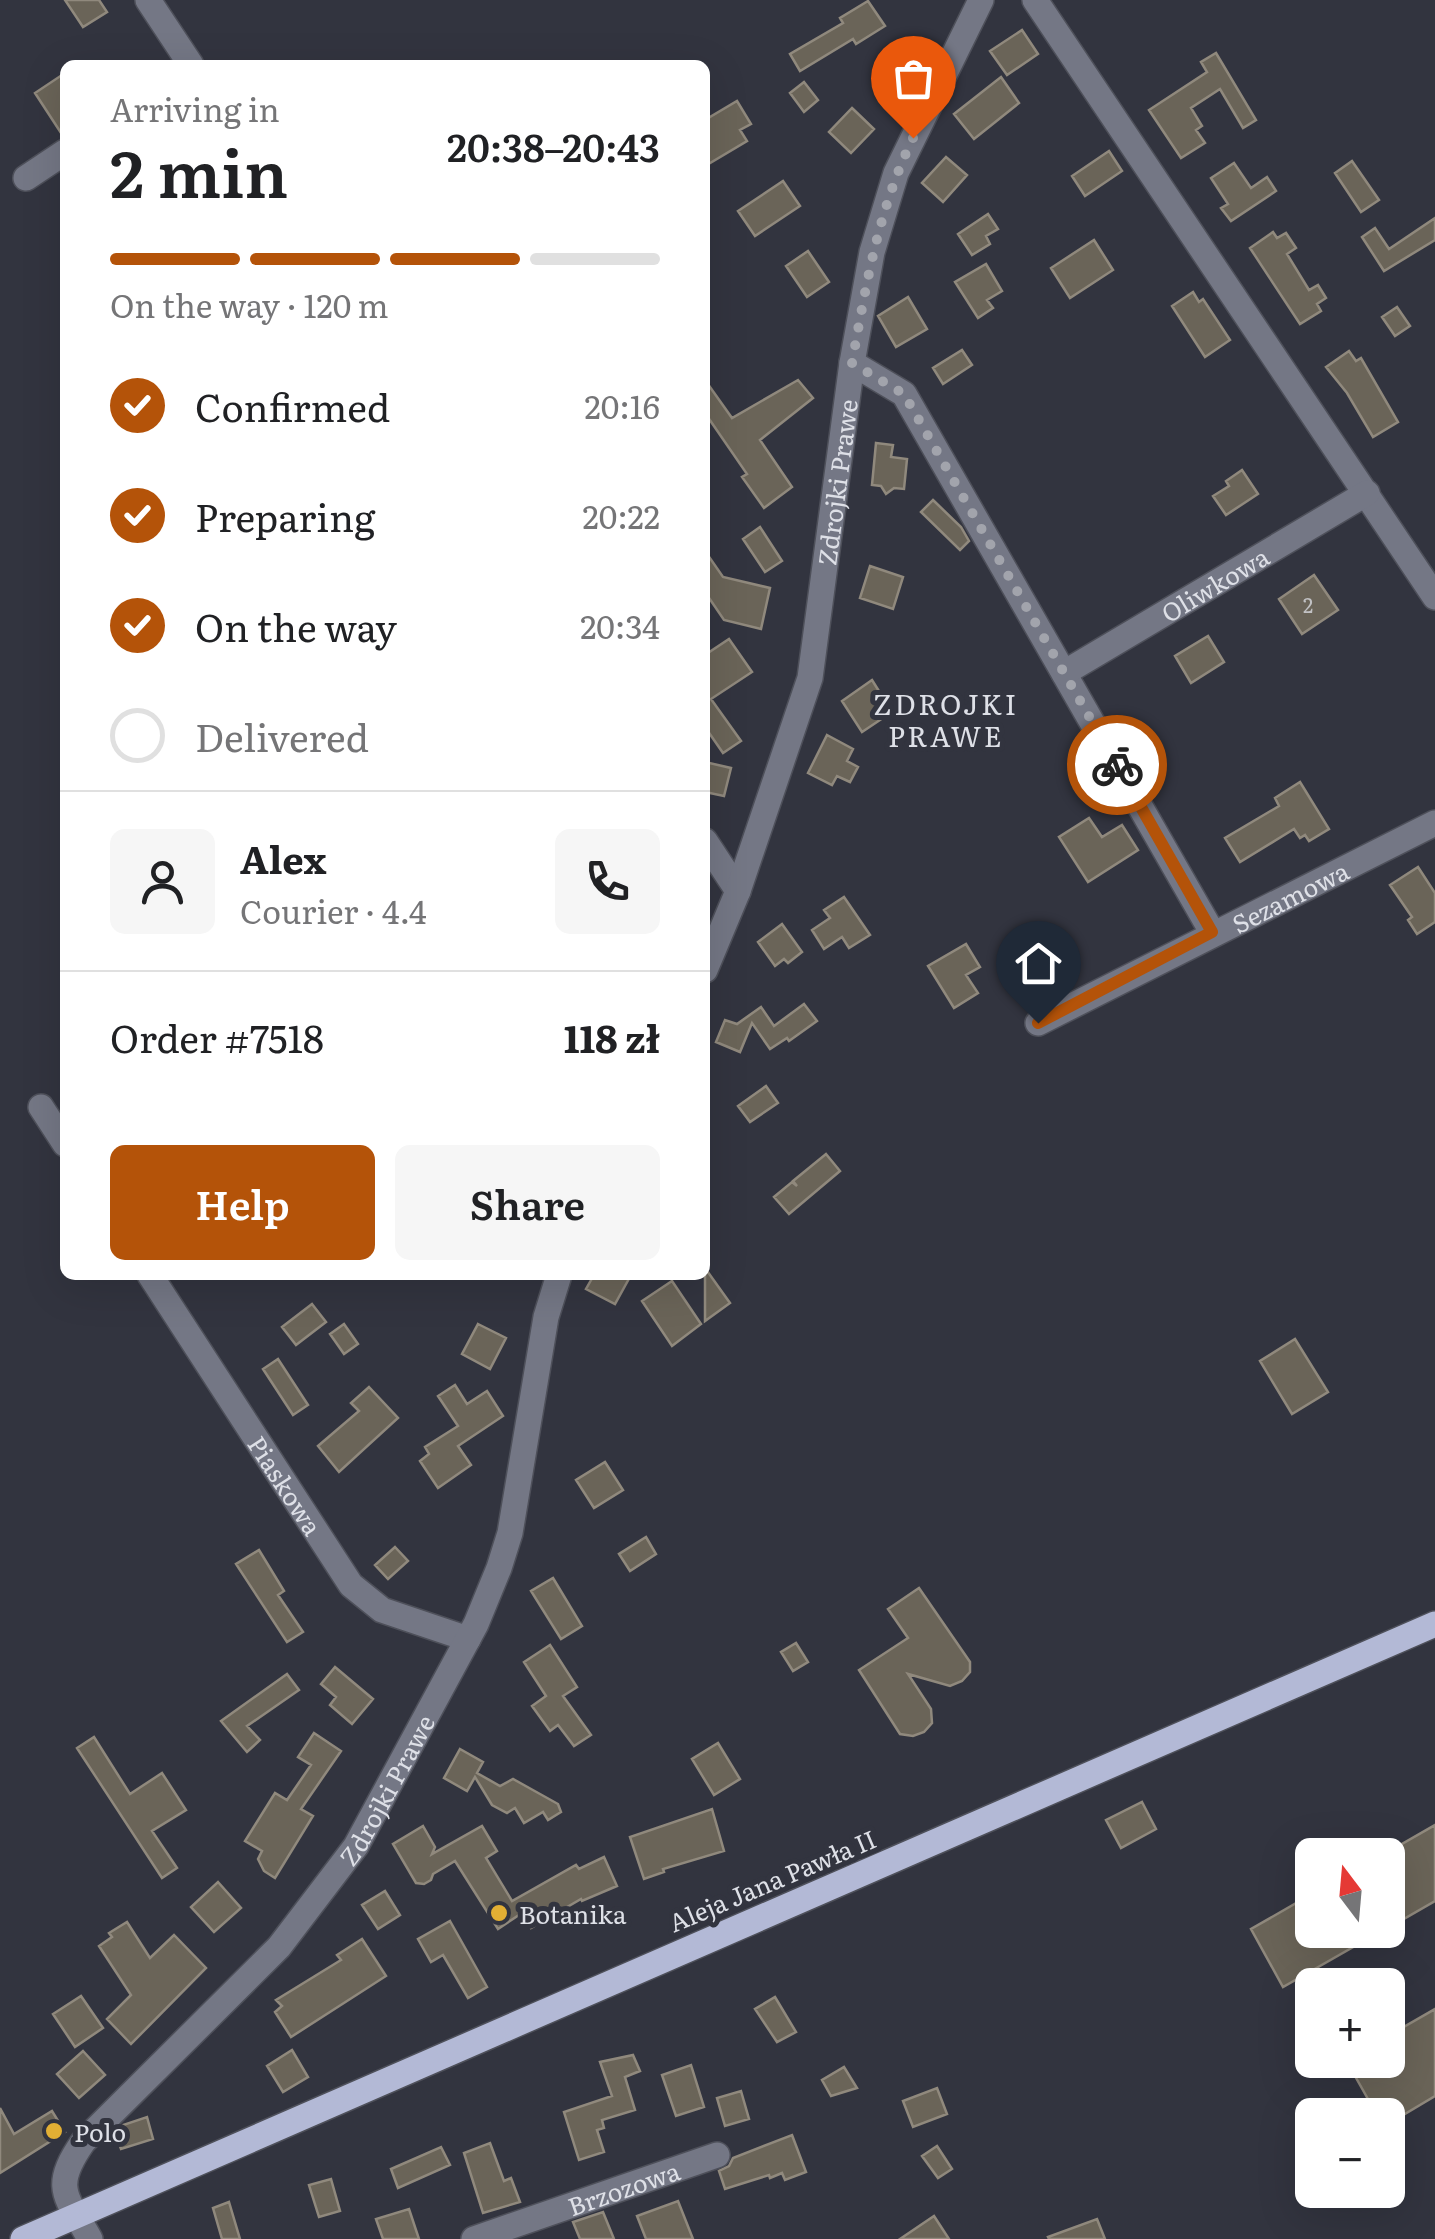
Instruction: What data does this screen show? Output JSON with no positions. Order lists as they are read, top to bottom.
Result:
{
  "streets": {
    "main road": ["Aleja Jana Pawła II"],
    "street": [
      "Zdrojki Prawe",
      "Oliwkowa",
      "Sezamowa",
      "Piaskowa",
      "Brzozowa"
    ]
  },
  "crossings": [
    ["Zdrojki Prawe", "Piaskowa"],
    ["Zdrojki Prawe", "Aleja Jana Pawła II"]
  ],
  "districts": ["ZDROJKI PRAWE"],
  "places": ["Botanika", "Polo"],
  "house_numbers": ["2"],
  "north": "top",
  "page": {
    "heading": ["2 min", "Arriving in", "20:38–20:43"],
    "panel": [
      "Alex",
      "Courier · 4.4",
      "Order #7518",
      "118 zł"
    ],
    "bar": "On the way · 120 m",
    "list": [
      ["Confirmed", "20:16"],
      ["Preparing", "20:22"],
      ["On the way", "20:34"],
      "Delivered"
    ],
    "buttons": ["Help", "Share"],
    "map_buttons": ["+", "−"]
  }
}
